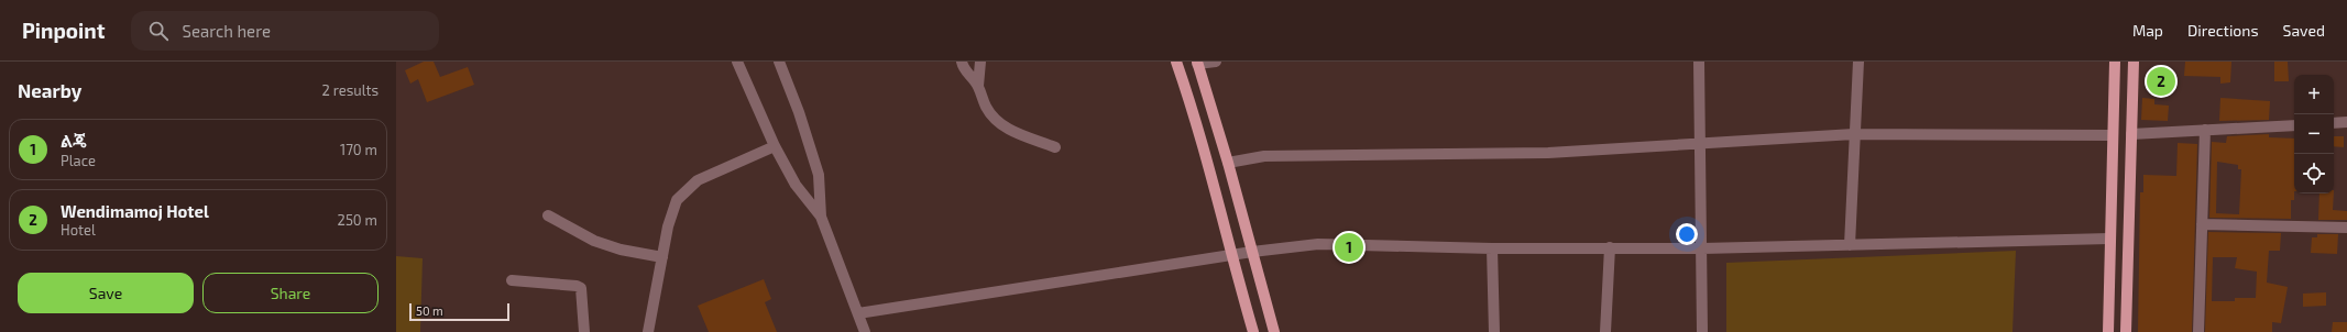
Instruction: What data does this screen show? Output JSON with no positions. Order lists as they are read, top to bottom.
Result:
{
  "scale_bar": "50 m",
  "page": {
    "header": "Pinpoint",
    "search": "Search here",
    "nav": ["Map", "Directions", "Saved"],
    "heading": ["Nearby", "2 results"],
    "pins": ["2", "1"],
    "map_buttons": ["+", "−"],
    "list": [
      {
        "mark": "1",
        "name": "ልጄ",
        "note": "Place",
        "value": "170 m"
      },
      {
        "mark": "2",
        "name": "Wendimamoj Hotel",
        "note": "Hotel",
        "value": "250 m"
      }
    ],
    "buttons": ["Save", "Share"],
    "scale": "50 m"
  }
}
